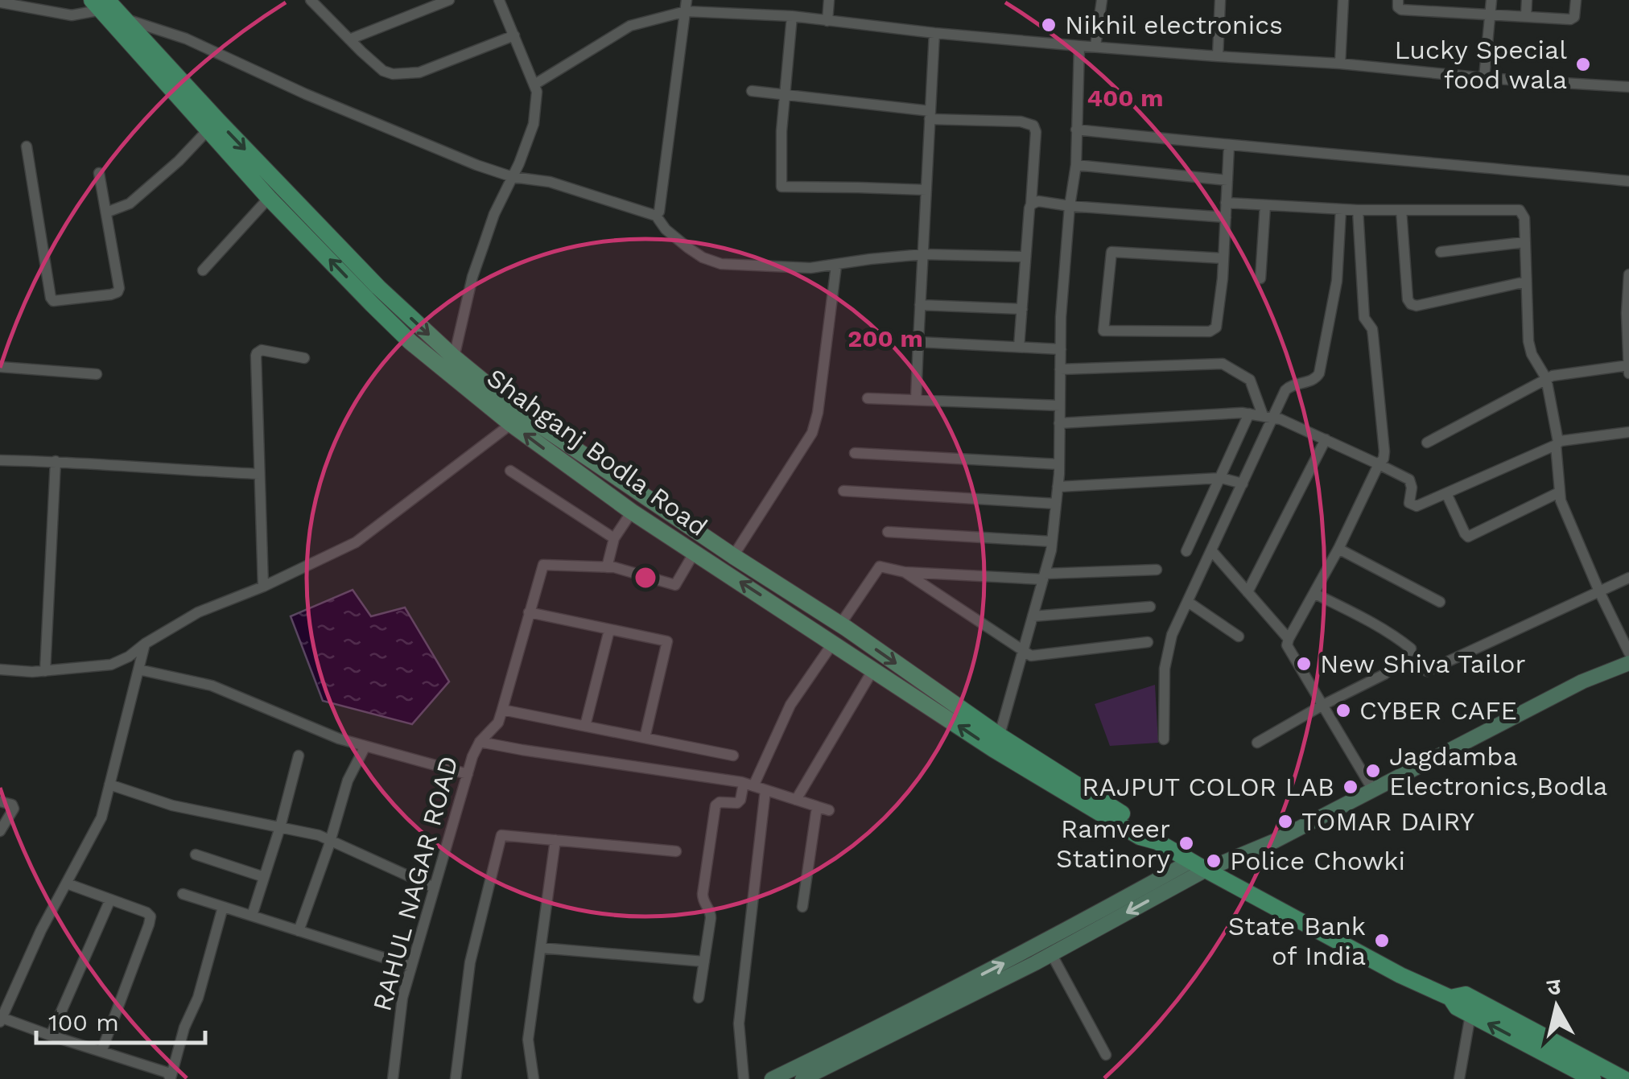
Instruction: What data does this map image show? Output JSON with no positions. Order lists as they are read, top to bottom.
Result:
{
  "streets": {
    "main road": ["Shahganj Bodla Road"],
    "street": ["RAHUL NAGAR ROAD"]
  },
  "places": [
    "Nikhil electronics",
    "Lucky Special food wala",
    "New Shiva Tailor",
    "CYBER CAFE",
    "Jagdamba Electronics,Bodla",
    "RAJPUT COLOR LAB",
    "TOMAR DAIRY",
    "Ramveer Statinory",
    "Police Chowki",
    "State Bank of India"
  ],
  "scale_bar": "100 m",
  "north": "top",
  "rings": ["400 m", "200 m"]
}
